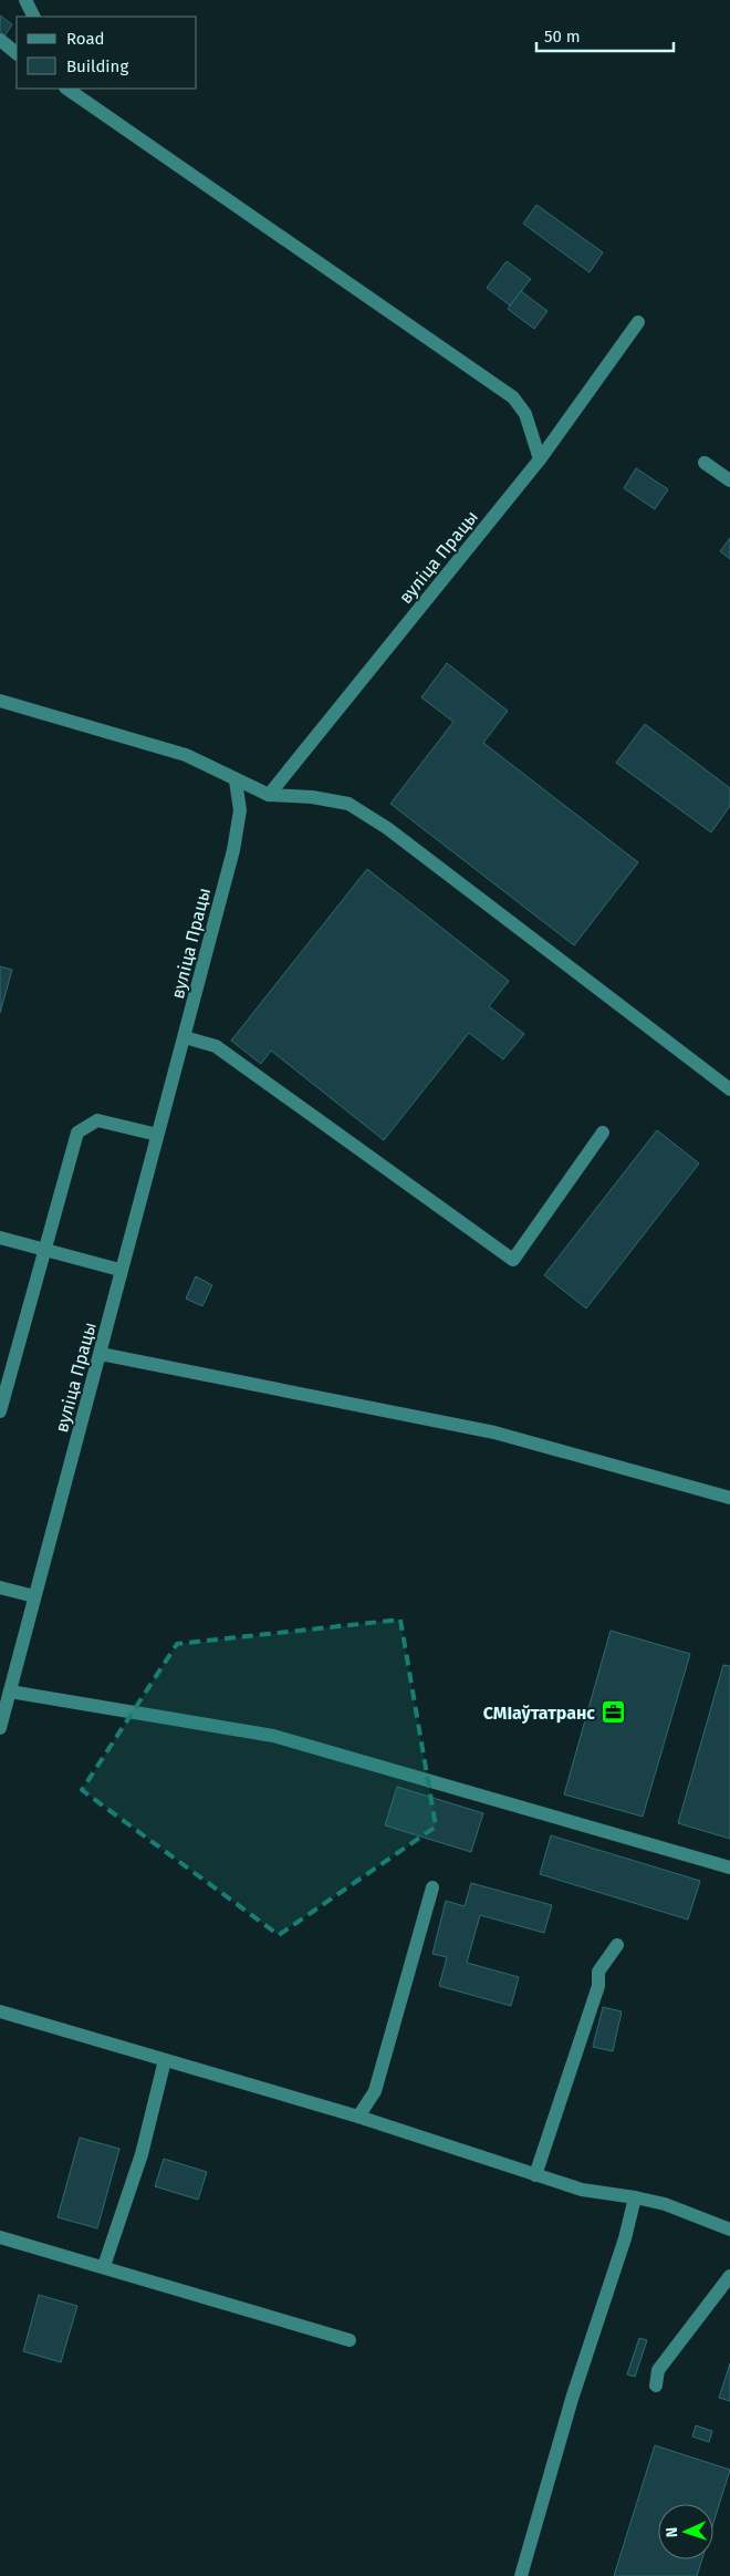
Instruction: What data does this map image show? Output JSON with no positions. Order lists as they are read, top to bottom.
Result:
{
  "streets": {
    "street": ["вуліца Працы"]
  },
  "places": {
    "office": ["СМІаўтатранс"]
  },
  "legend": ["Road", "Building"],
  "scale_bar": "50 m",
  "north": "left"
}
